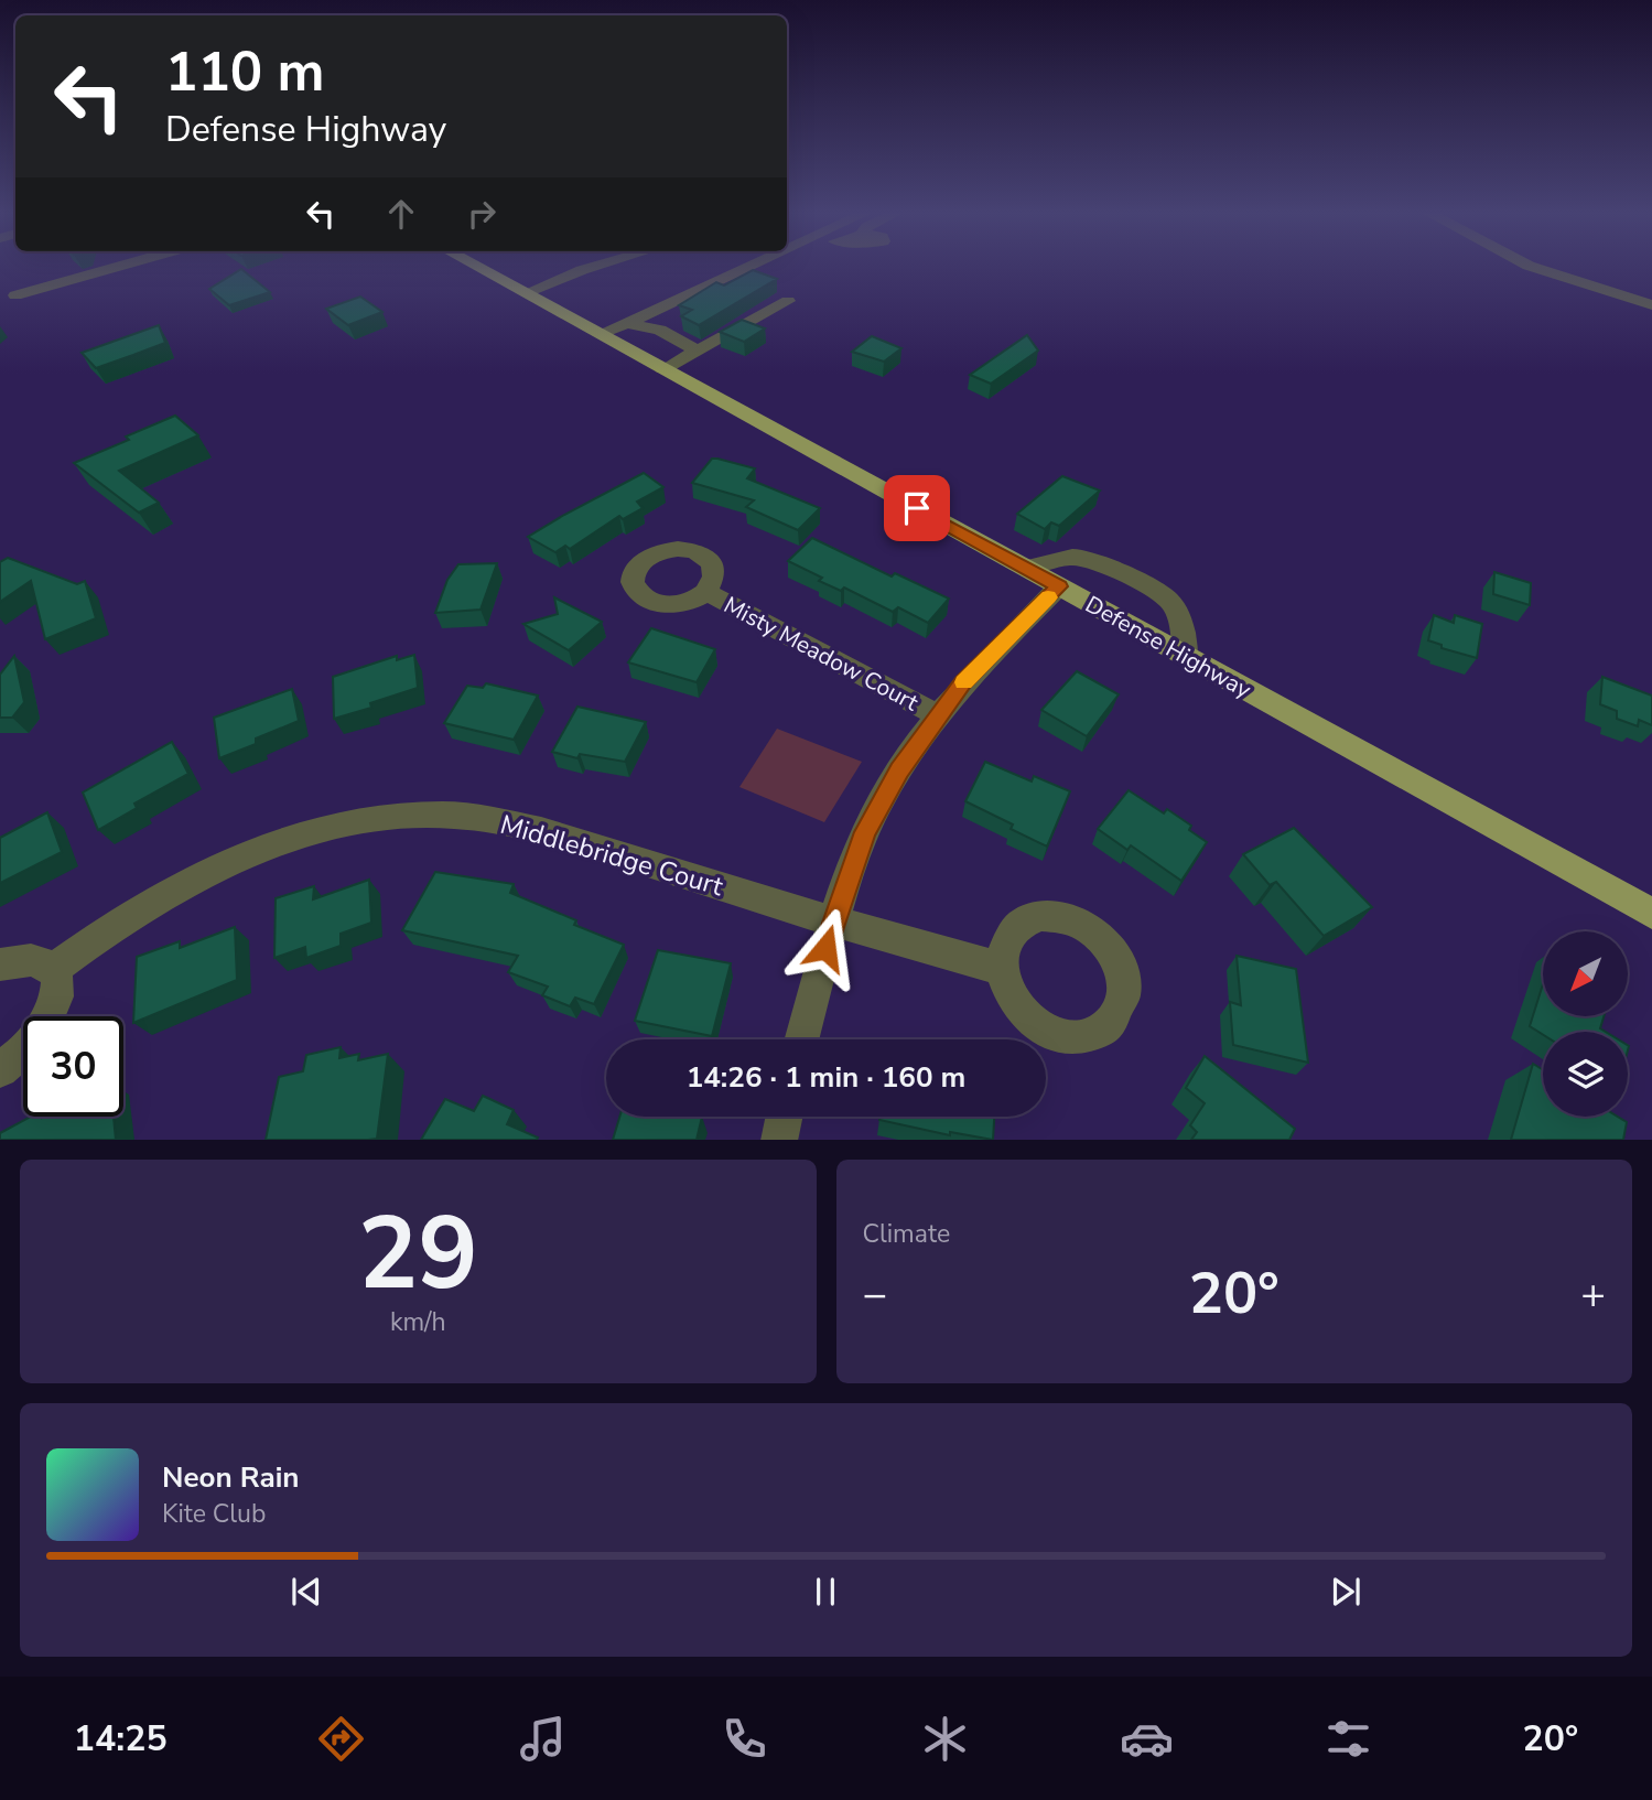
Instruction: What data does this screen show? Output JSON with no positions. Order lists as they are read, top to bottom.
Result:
{
  "streets": {
    "main road": ["Defense Highway"],
    "street": ["Misty Meadow Court", "Middlebridge Court"]
  },
  "north": "bottom left",
  "page": {
    "turn": ["110 m", "Defense Highway"],
    "limit": "30",
    "trip": "14:26 · 1 min · 160 m",
    "tile": [
      ["29", "km/h"],
      "Climate"
    ],
    "heat": ["−", "20°", "+"],
    "song": ["Neon Rain", "Kite Club"],
    "tabs": ["14:25", "20°"]
  }
}
